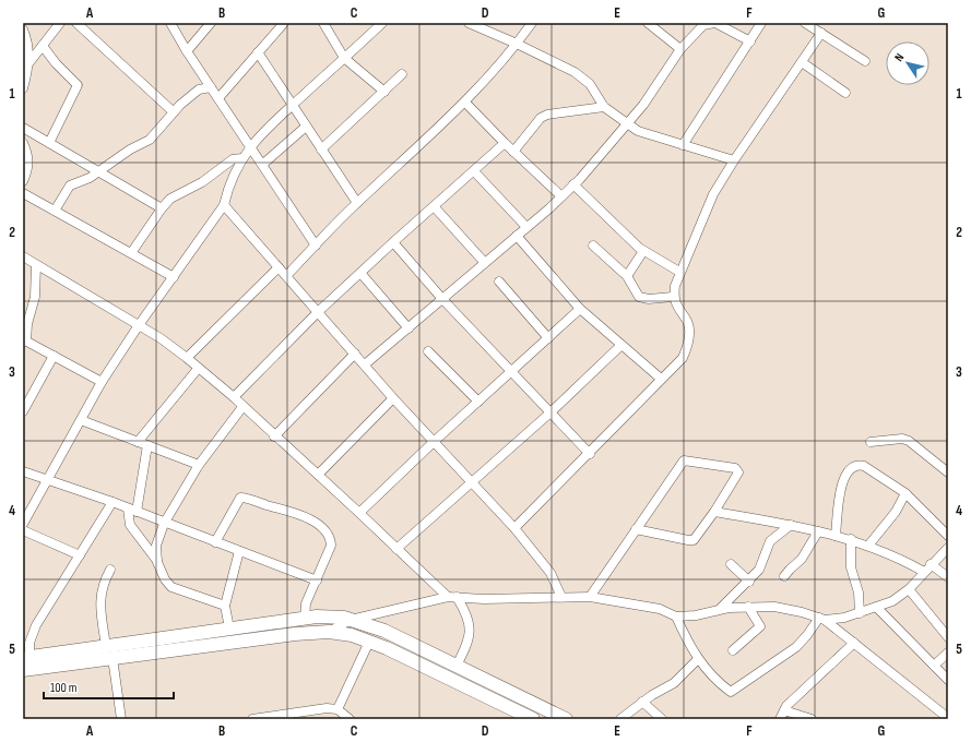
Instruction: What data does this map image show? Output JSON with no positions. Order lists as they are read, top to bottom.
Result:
{
  "scale_bar": "100 m",
  "north": "top left",
  "grid": {
    "columns": [
      "A",
      "B",
      "C",
      "D",
      "E",
      "F",
      "G"
    ],
    "rows": [
      "1",
      "2",
      "3",
      "4",
      "5"
    ]
  }
}
